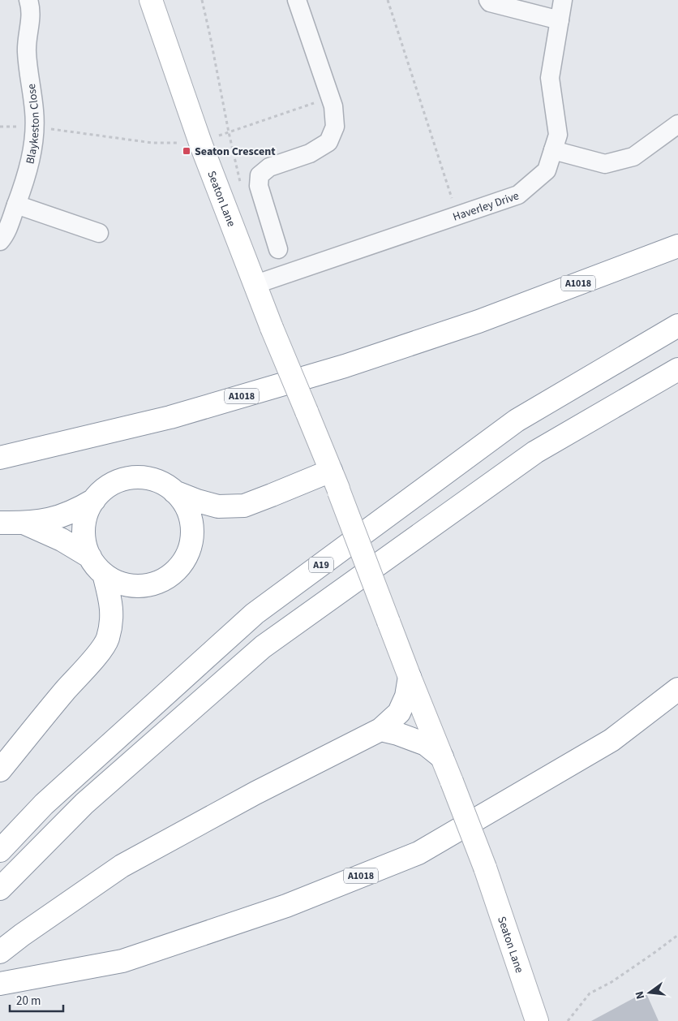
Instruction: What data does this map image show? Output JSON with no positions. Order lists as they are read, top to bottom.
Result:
{
  "streets": {
    "main road": ["Seaton Lane", "A1018", "A19"],
    "street": ["Blaykeston Close", "Haverley Drive"]
  },
  "crossings": [
    ["Seaton Lane", "Haverley Drive"]
  ],
  "places": {
    "transit": ["Seaton Crescent"]
  },
  "scale_bar": "20 m",
  "north": "left"
}
